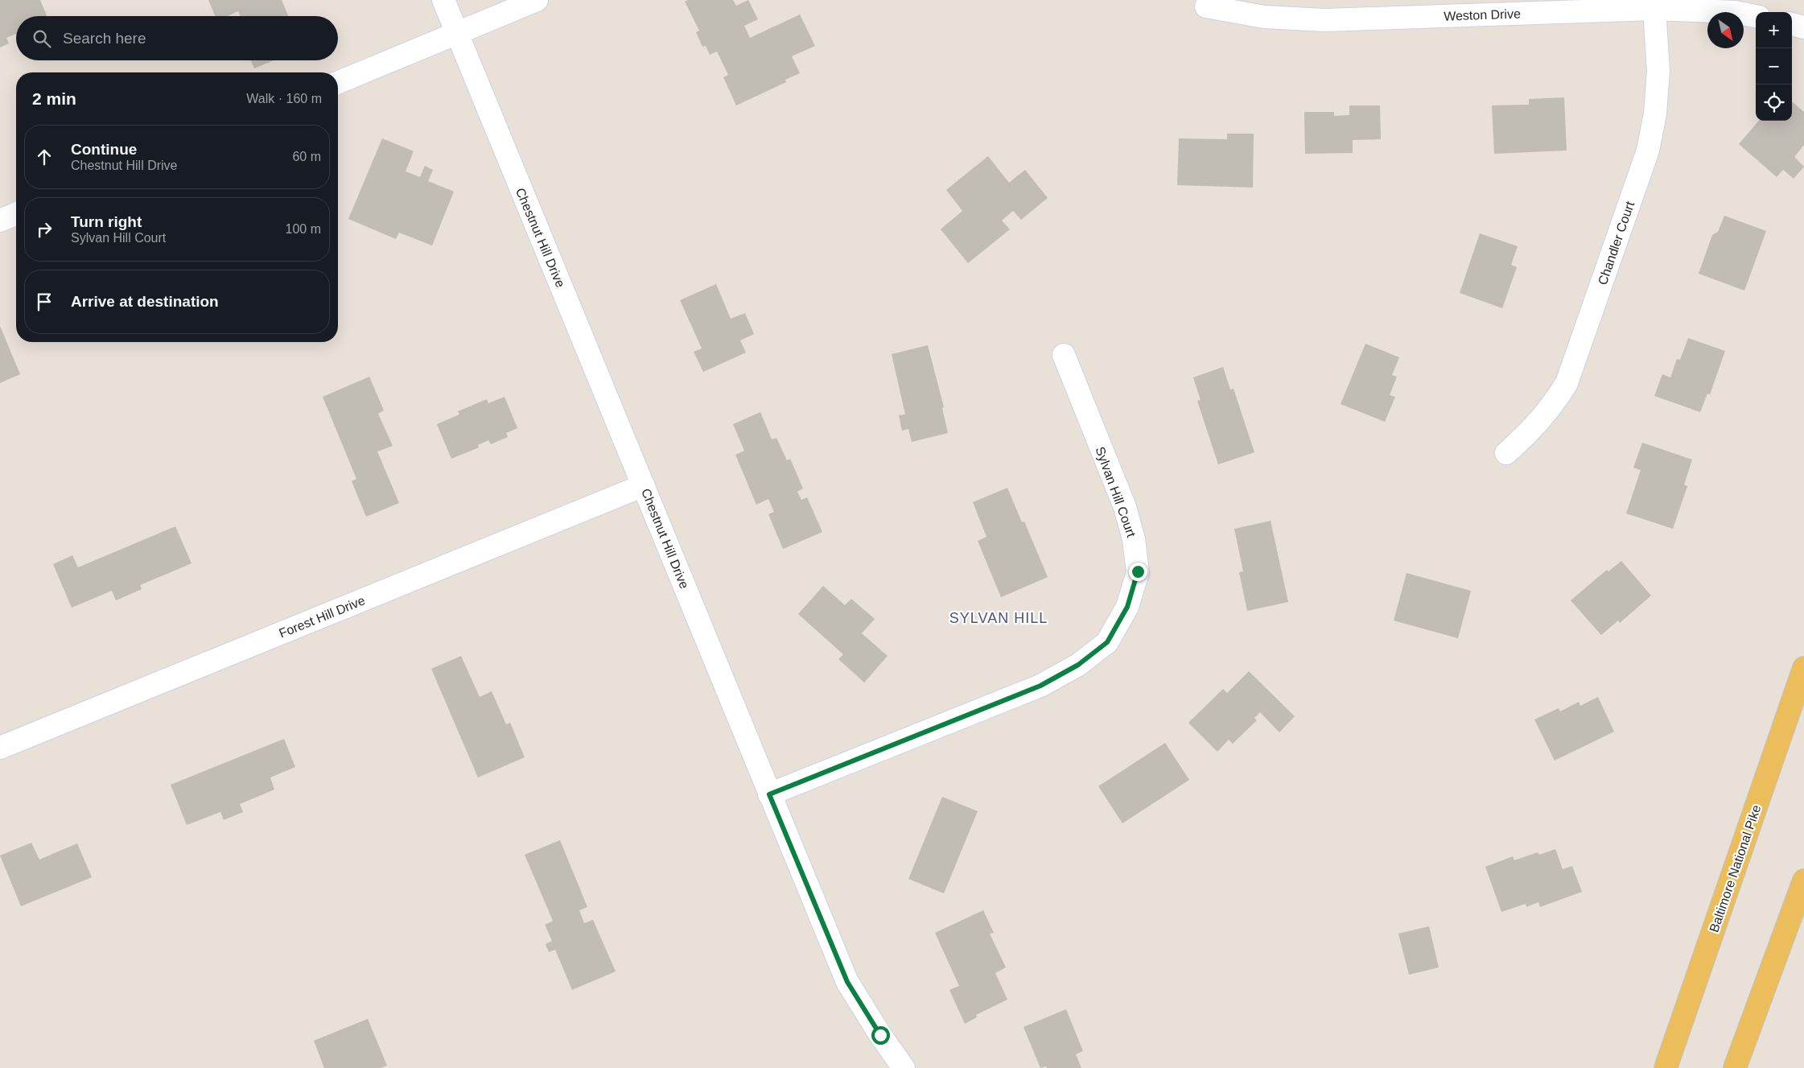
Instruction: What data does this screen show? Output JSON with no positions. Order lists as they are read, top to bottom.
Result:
{
  "streets": {
    "main road": ["Baltimore National Pike"],
    "street": [
      "Weston Drive",
      "Chestnut Hill Drive",
      "Chandler Court",
      "Sylvan Hill Court",
      "Forest Hill Drive"
    ]
  },
  "crossings": [
    ["Weston Drive", "Chandler Court"],
    ["Chestnut Hill Drive", "Sylvan Hill Court"],
    ["Chestnut Hill Drive", "Forest Hill Drive"]
  ],
  "districts": ["SYLVAN HILL"],
  "north": "bottom right",
  "page": {
    "map_buttons": ["+", "−"],
    "search": "Search here",
    "heading": ["2 min", "Walk · 160 m"],
    "list": [
      ["Continue", "Chestnut Hill Drive", "60 m"],
      ["Turn right", "Sylvan Hill Court", "100 m"],
      "Arrive at destination"
    ]
  }
}
